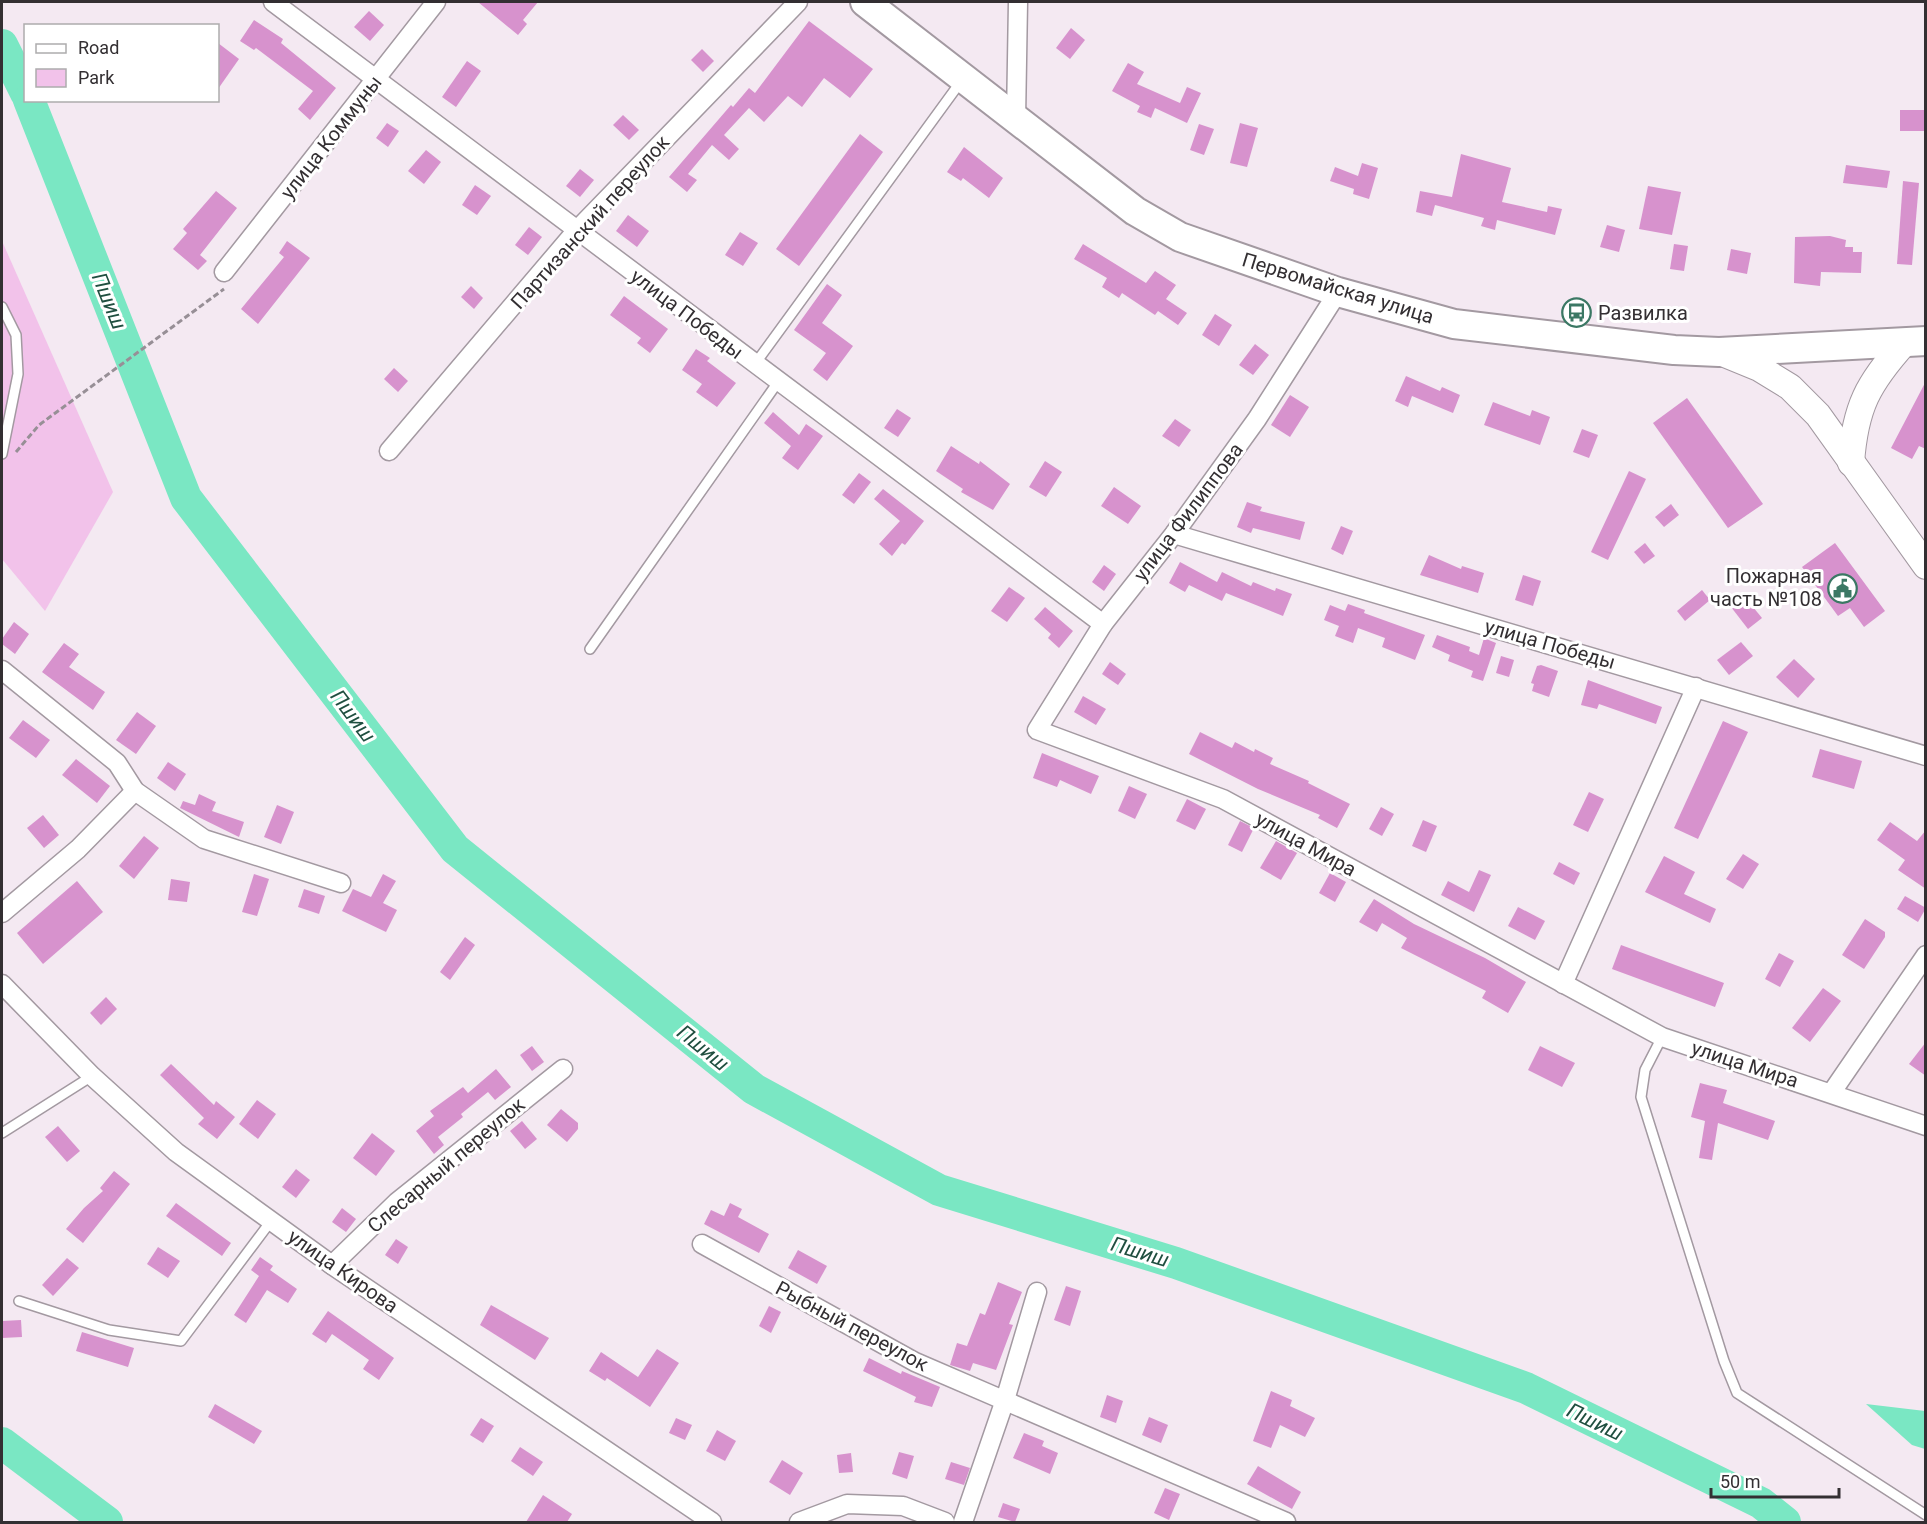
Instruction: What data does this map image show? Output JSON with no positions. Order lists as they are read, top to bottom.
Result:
{
  "streets": {
    "main road": ["Первомайская улица"],
    "street": [
      "улица Коммуны",
      "Партизанский переулок",
      "улица Победы",
      "улица Филиппова",
      "улица Мира",
      "Слесарный переулок",
      "улица Кирова",
      "Рыбный переулок"
    ]
  },
  "crossings": [
    ["улица Коммуны", "улица Победы"],
    ["Партизанский переулок", "улица Победы"],
    ["Первомайская улица", "улица Филиппова"],
    ["улица Победы", "улица Филиппова"],
    ["улица Филиппова", "улица Мира"],
    ["Слесарный переулок", "улица Кирова"]
  ],
  "water": ["Пшиш"],
  "places": {
    "bus stop": ["Развилка"],
    "public building": ["Пожарная часть №108"]
  },
  "legend": ["Road", "Park"],
  "scale_bar": "50 m"
}
